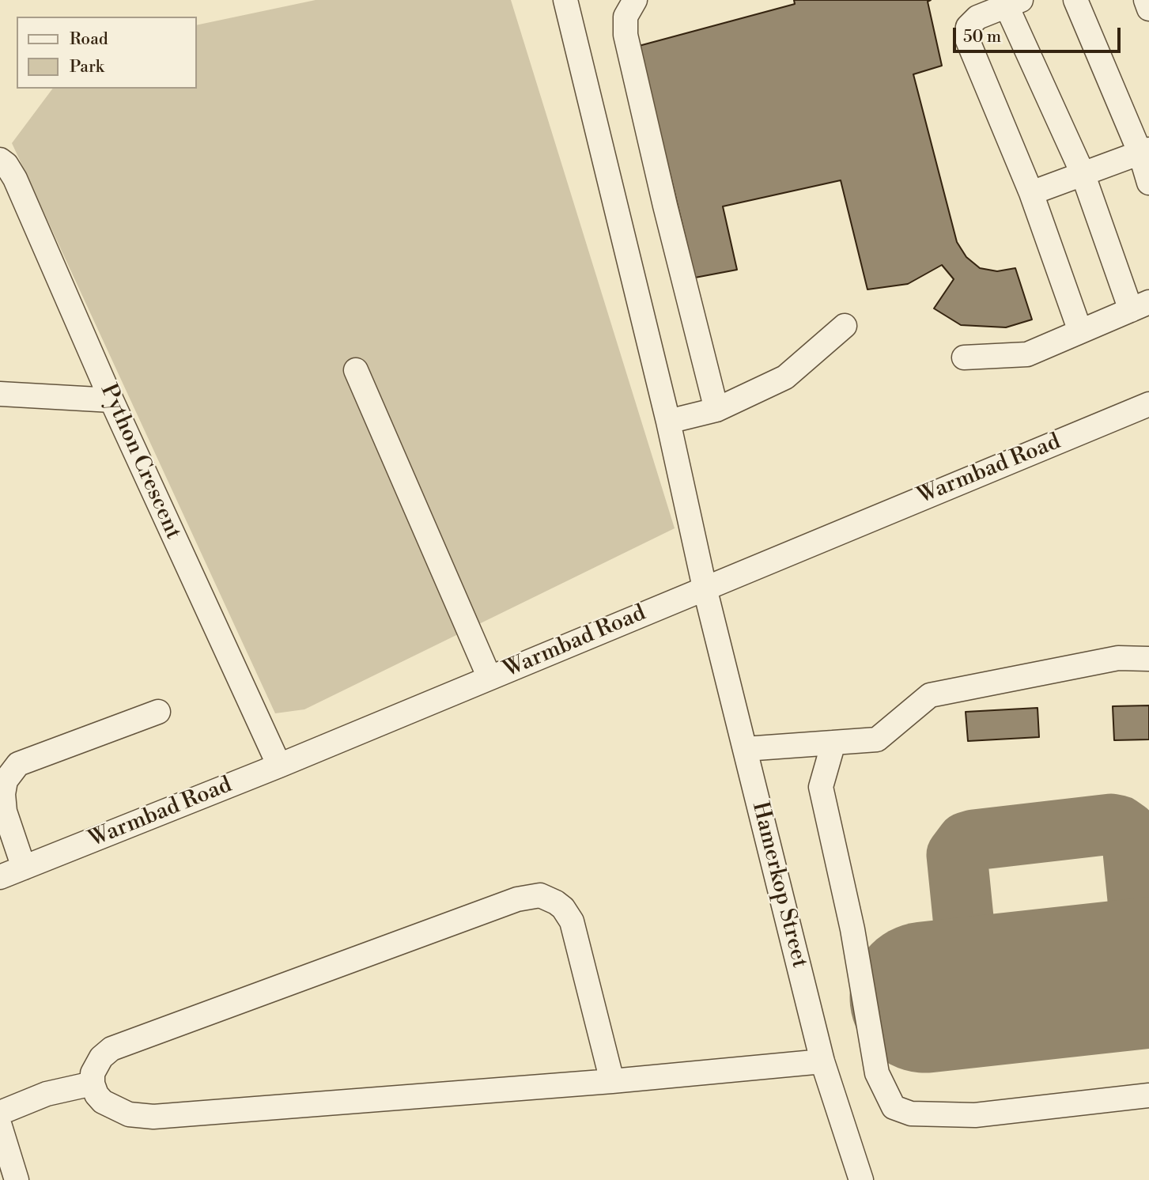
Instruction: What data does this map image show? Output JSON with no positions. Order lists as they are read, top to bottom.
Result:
{
  "streets": {
    "street": ["Python Crescent", "Warmbad Road", "Hamerkop Street"]
  },
  "crossings": [
    ["Python Crescent", "Warmbad Road"],
    ["Warmbad Road", "Hamerkop Street"]
  ],
  "legend": ["Road", "Park"],
  "scale_bar": "50 m"
}
